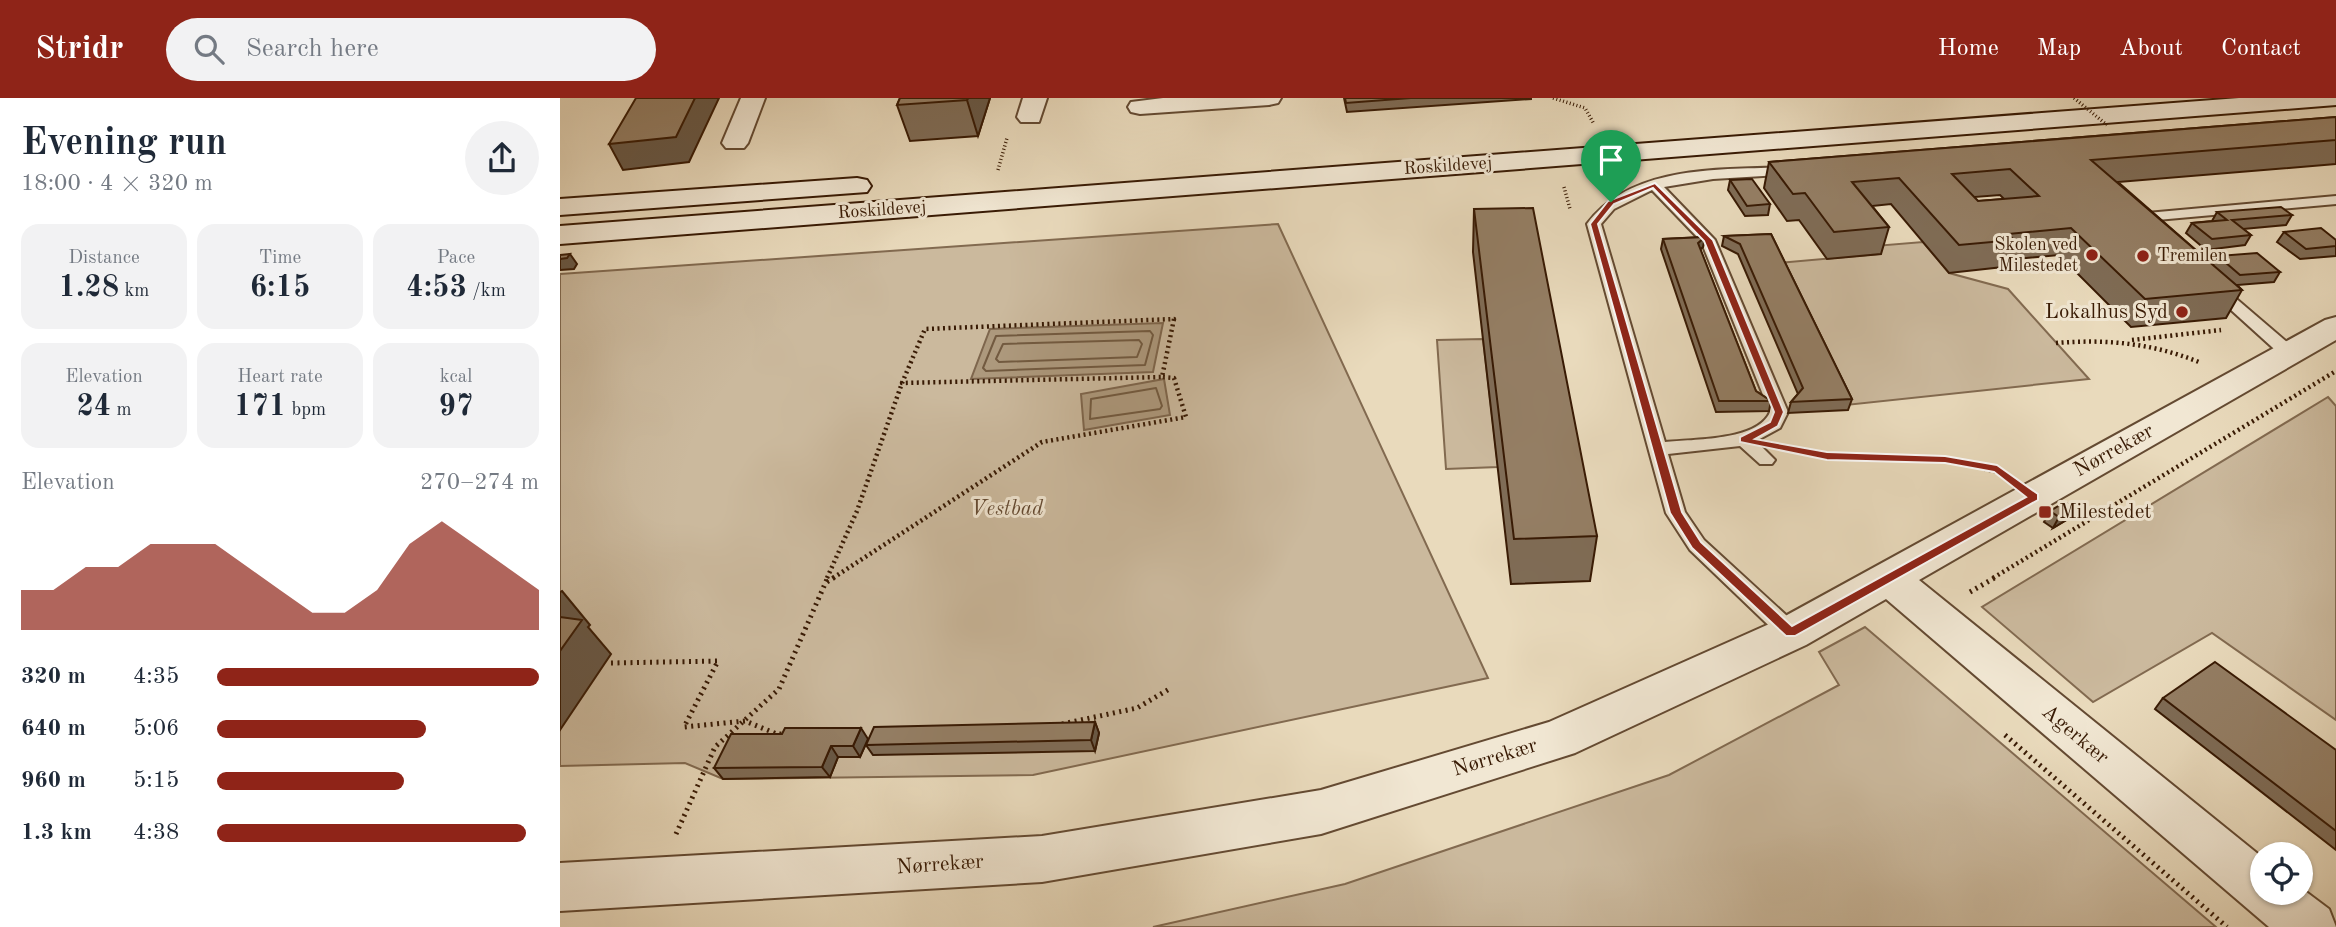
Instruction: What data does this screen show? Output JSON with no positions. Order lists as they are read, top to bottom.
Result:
{
  "streets": {
    "main road": ["Roskildevej", "Nørrekær", "Agerkær"]
  },
  "crossings": [
    ["Nørrekær", "Agerkær"]
  ],
  "parks": ["Vestbad"],
  "places": {
    "other": ["Skolen ved Milestedet", "Tremilen", "Lokalhus Syd"],
    "transit": ["Milestedet"]
  },
  "page": {
    "header": "Stridr",
    "search": "Search here",
    "nav": [
      "Home",
      "Map",
      "About",
      "Contact"
    ],
    "heading": ["Evening run", "18:00 · 4 × 320 m"],
    "stats": [
      ["Distance", "1.28 km"],
      ["Time", "6:15"],
      ["Pace", "4:53 /km"],
      ["Elevation", "24 m"],
      ["Heart rate", "171 bpm"],
      ["kcal", "97"]
    ],
    "chart": ["Elevation", "270–274 m"],
    "list": [
      {
        "name": "320 m",
        "note": "4:35"
      },
      {
        "name": "640 m",
        "note": "5:06"
      },
      {
        "name": "960 m",
        "note": "5:15"
      },
      {
        "name": "1.3 km",
        "note": "4:38"
      }
    ]
  }
}
